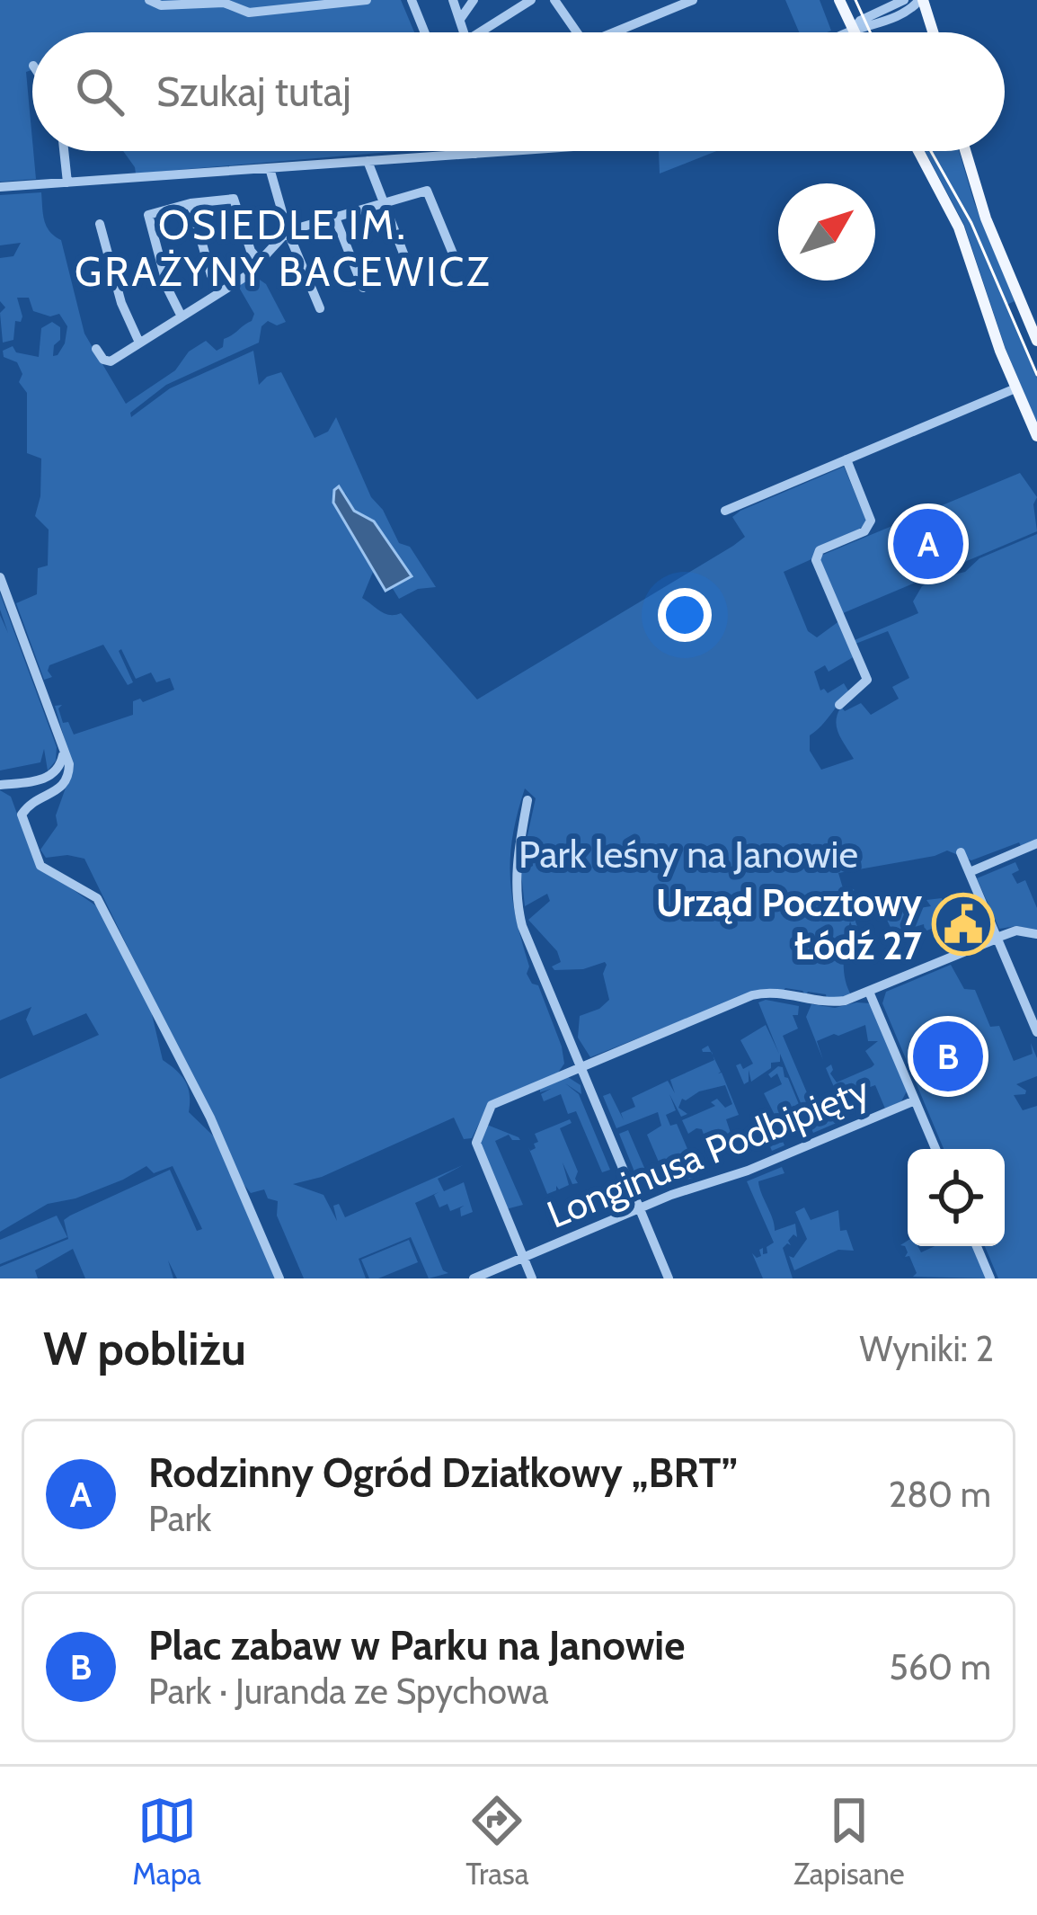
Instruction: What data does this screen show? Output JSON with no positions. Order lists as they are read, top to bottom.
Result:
{
  "streets": {
    "street": ["Longinusa Podbipięty"]
  },
  "districts": ["OSIEDLE IM. GRAŻYNY BACEWICZ"],
  "parks": ["Park leśny na Janowie"],
  "places": {
    "public building": ["Urząd Pocztowy Łódź 27"]
  },
  "north": "top right",
  "page": {
    "search": "Szukaj tutaj",
    "pins": ["A", "B"],
    "heading": ["W pobliżu", "Wyniki: 2"],
    "list": [
      {
        "mark": "A",
        "name": "Rodzinny Ogród Działkowy „BRT”",
        "note": "Park",
        "value": "280 m"
      },
      {
        "mark": "B",
        "name": "Plac zabaw w Parku na Janowie",
        "note": "Park · Juranda ze Spychowa",
        "value": "560 m"
      }
    ],
    "nav": ["Mapa", "Trasa", "Zapisane"]
  }
}
